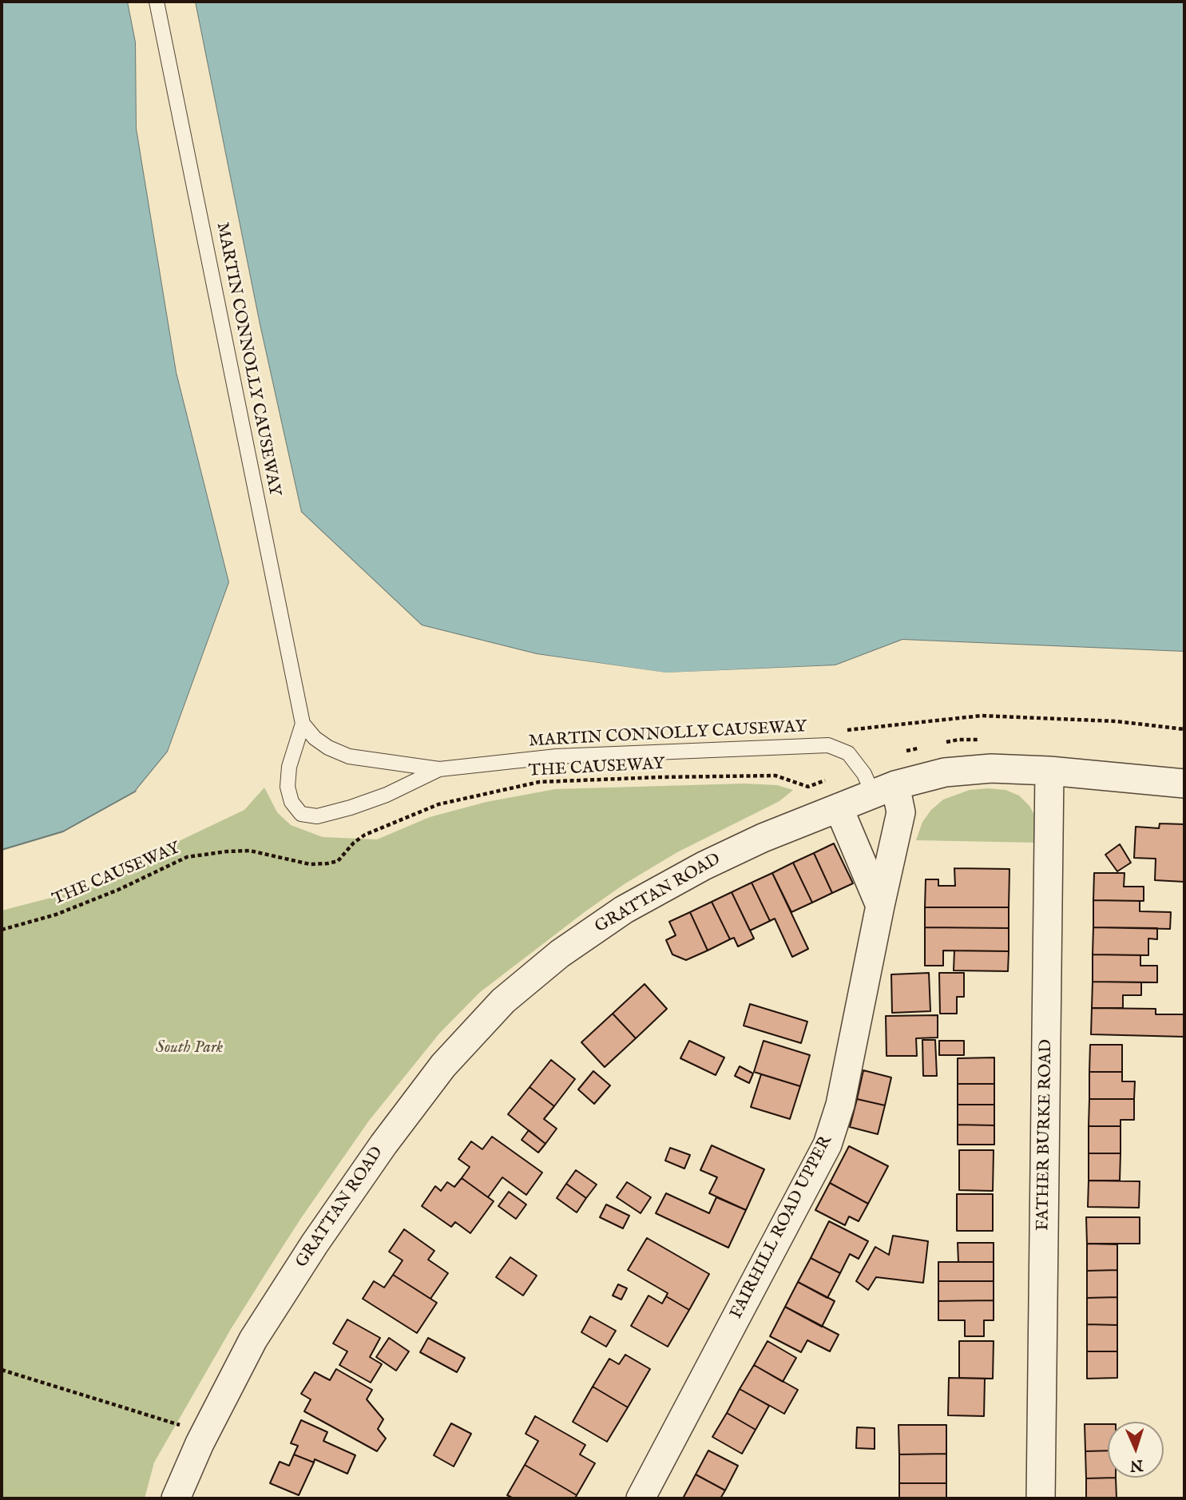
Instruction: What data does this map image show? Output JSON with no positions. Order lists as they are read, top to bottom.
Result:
{
  "streets": {
    "street": ["GRATTAN ROAD", "FATHER BURKE ROAD", "FAIRHILL ROAD UPPER"],
    "lane": ["MARTIN CONNOLLY CAUSEWAY"],
    "path": ["THE CAUSEWAY"]
  },
  "crossings": [
    ["MARTIN CONNOLLY CAUSEWAY", "GRATTAN ROAD"],
    ["MARTIN CONNOLLY CAUSEWAY", "FAIRHILL ROAD UPPER"],
    ["GRATTAN ROAD", "FATHER BURKE ROAD"],
    ["GRATTAN ROAD", "FAIRHILL ROAD UPPER"]
  ],
  "parks": ["South Park"],
  "north": "bottom"
}
